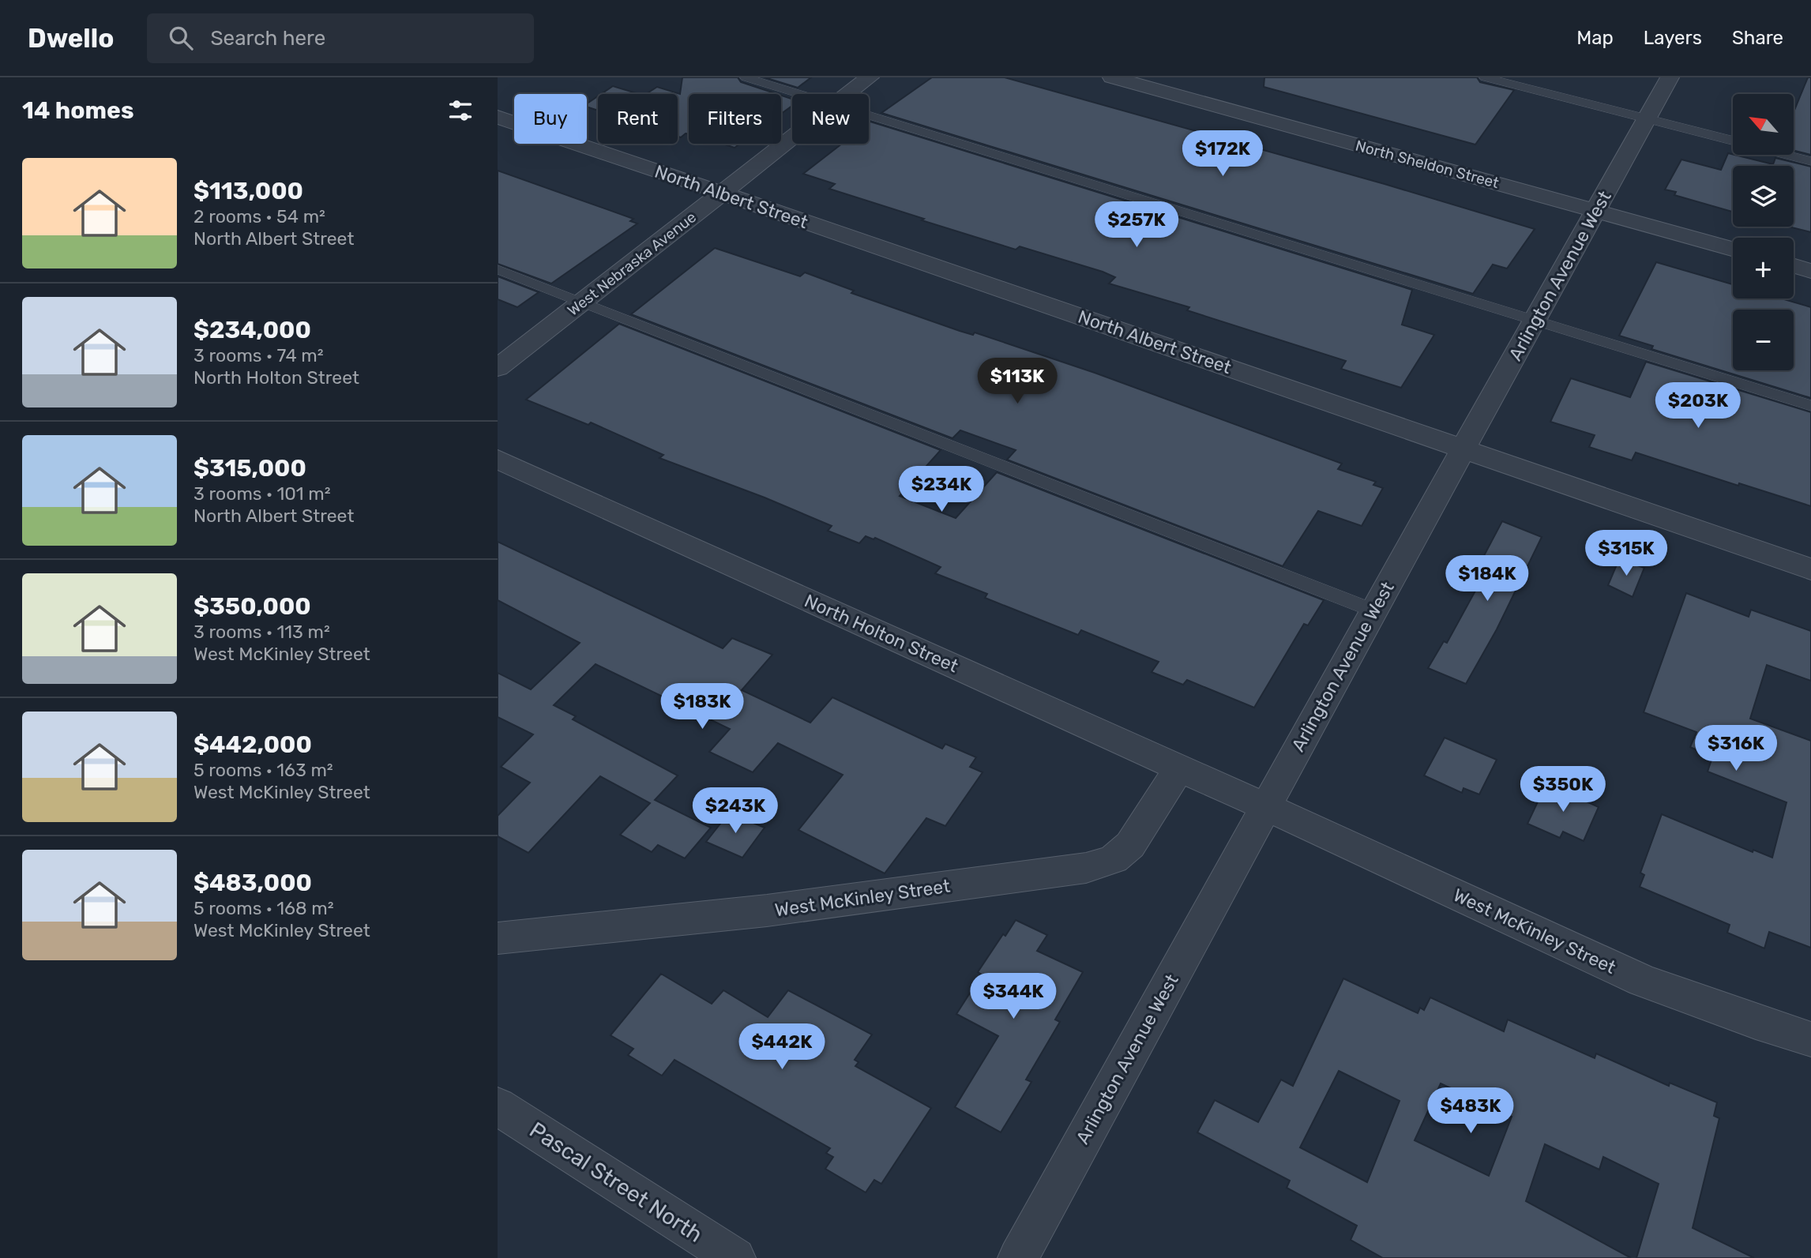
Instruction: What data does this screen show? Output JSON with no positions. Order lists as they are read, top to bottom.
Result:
{
  "streets": {
    "street": [
      "North Sheldon Street",
      "North Albert Street",
      "West Nebraska Avenue",
      "Arlington Avenue West",
      "North Holton Street",
      "West McKinley Street",
      "Pascal Street North"
    ]
  },
  "crossings": [
    ["North Sheldon Street", "Arlington Avenue West"],
    ["North Albert Street", "West Nebraska Avenue"],
    ["North Albert Street", "Arlington Avenue West"],
    ["Arlington Avenue West", "North Holton Street"],
    ["Arlington Avenue West", "West McKinley Street"],
    ["North Holton Street", "West McKinley Street"]
  ],
  "north": "top left",
  "page": {
    "header": "Dwello",
    "search": "Search here",
    "nav": ["Map", "Layers", "Share"],
    "heading": "14 homes",
    "map_buttons": ["+", "−"],
    "chip": [
      "Buy",
      "Rent",
      "Filters",
      "New"
    ],
    "price": [
      "$172K",
      "$257K",
      "$113K",
      "$203K",
      "$234K",
      "$315K",
      "$184K",
      "$183K",
      "$316K",
      "$350K",
      "$243K",
      "$344K",
      "$442K",
      "$483K"
    ],
    "list": [
      {
        "name": "$113,000",
        "note": "2 rooms · 54 m² · North Albert Street"
      },
      {
        "name": "$234,000",
        "note": "3 rooms · 74 m² · North Holton Street"
      },
      {
        "name": "$315,000",
        "note": "3 rooms · 101 m² · North Albert Street"
      },
      {
        "name": "$350,000",
        "note": "3 rooms · 113 m² · West McKinley Street"
      },
      {
        "name": "$442,000",
        "note": "5 rooms · 163 m² · West McKinley Street"
      },
      {
        "name": "$483,000",
        "note": "5 rooms · 168 m² · West McKinley Street"
      }
    ]
  }
}
